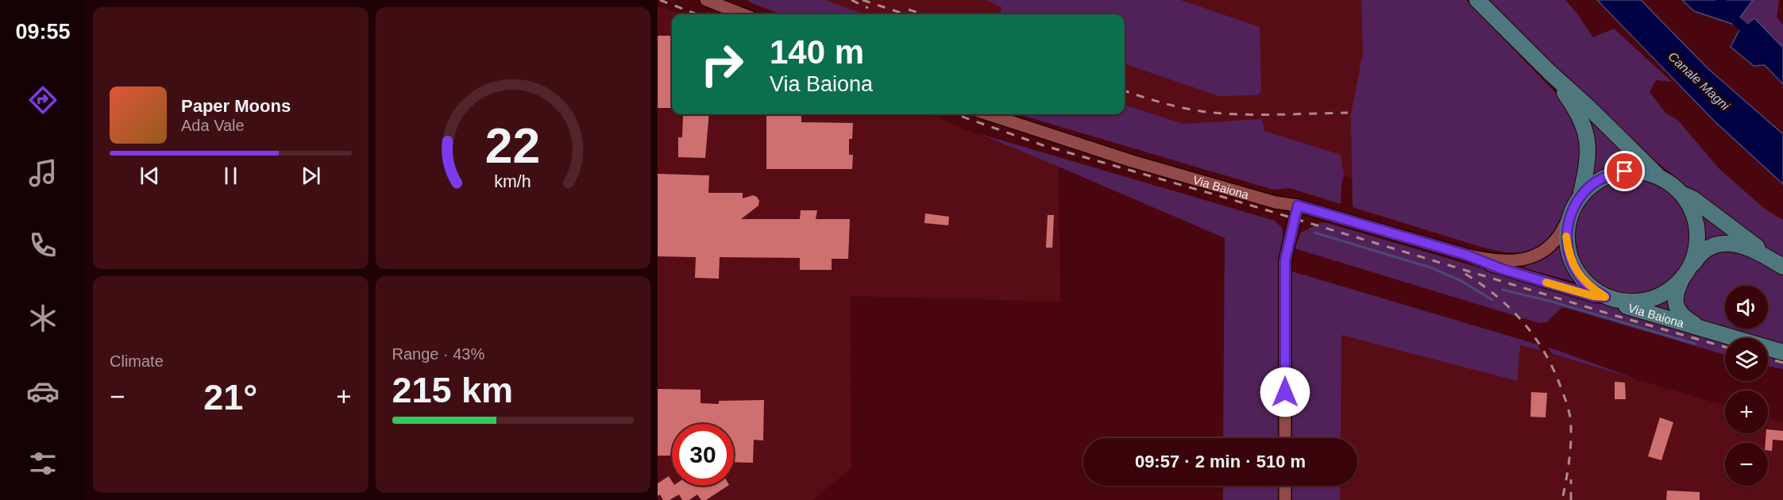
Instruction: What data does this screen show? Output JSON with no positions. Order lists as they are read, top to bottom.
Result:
{
  "streets": {
    "main road": ["Via Baiona"]
  },
  "water": ["Canale Magni"],
  "page": {
    "tabs": "09:55",
    "turn": ["140 m", "Via Baiona"],
    "song": ["Paper Moons", "Ada Vale"],
    "tile": [
      "Climate",
      ["Range · 43%", "215 km"]
    ],
    "map_buttons": ["+", "−"],
    "heat": ["−", "21°", "+"],
    "limit": "30",
    "trip": "09:57 · 2 min · 510 m",
    "gauge": ["22", "km/h"]
  }
}
